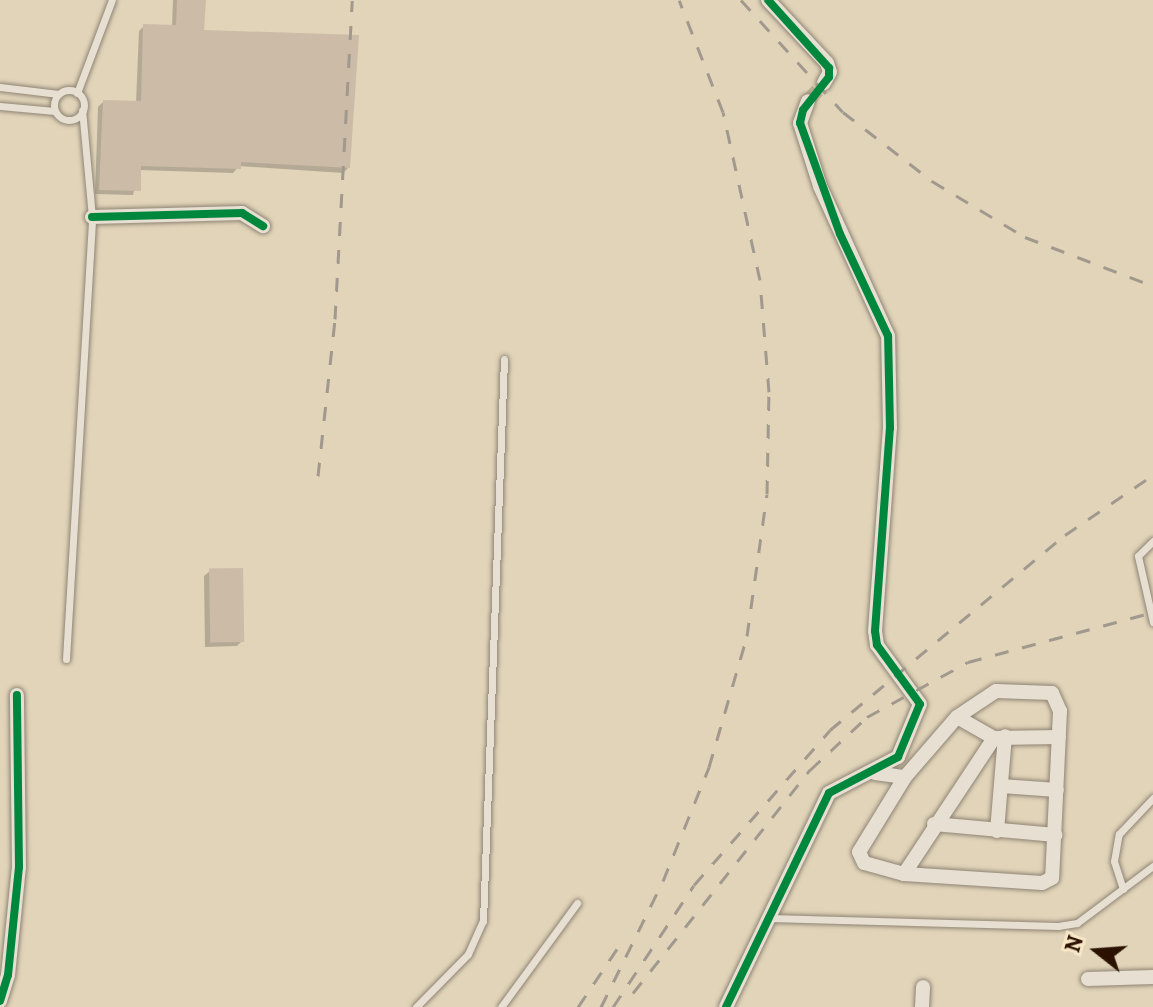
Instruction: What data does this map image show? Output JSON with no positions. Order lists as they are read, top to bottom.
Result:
{
  "north": "left"
}
